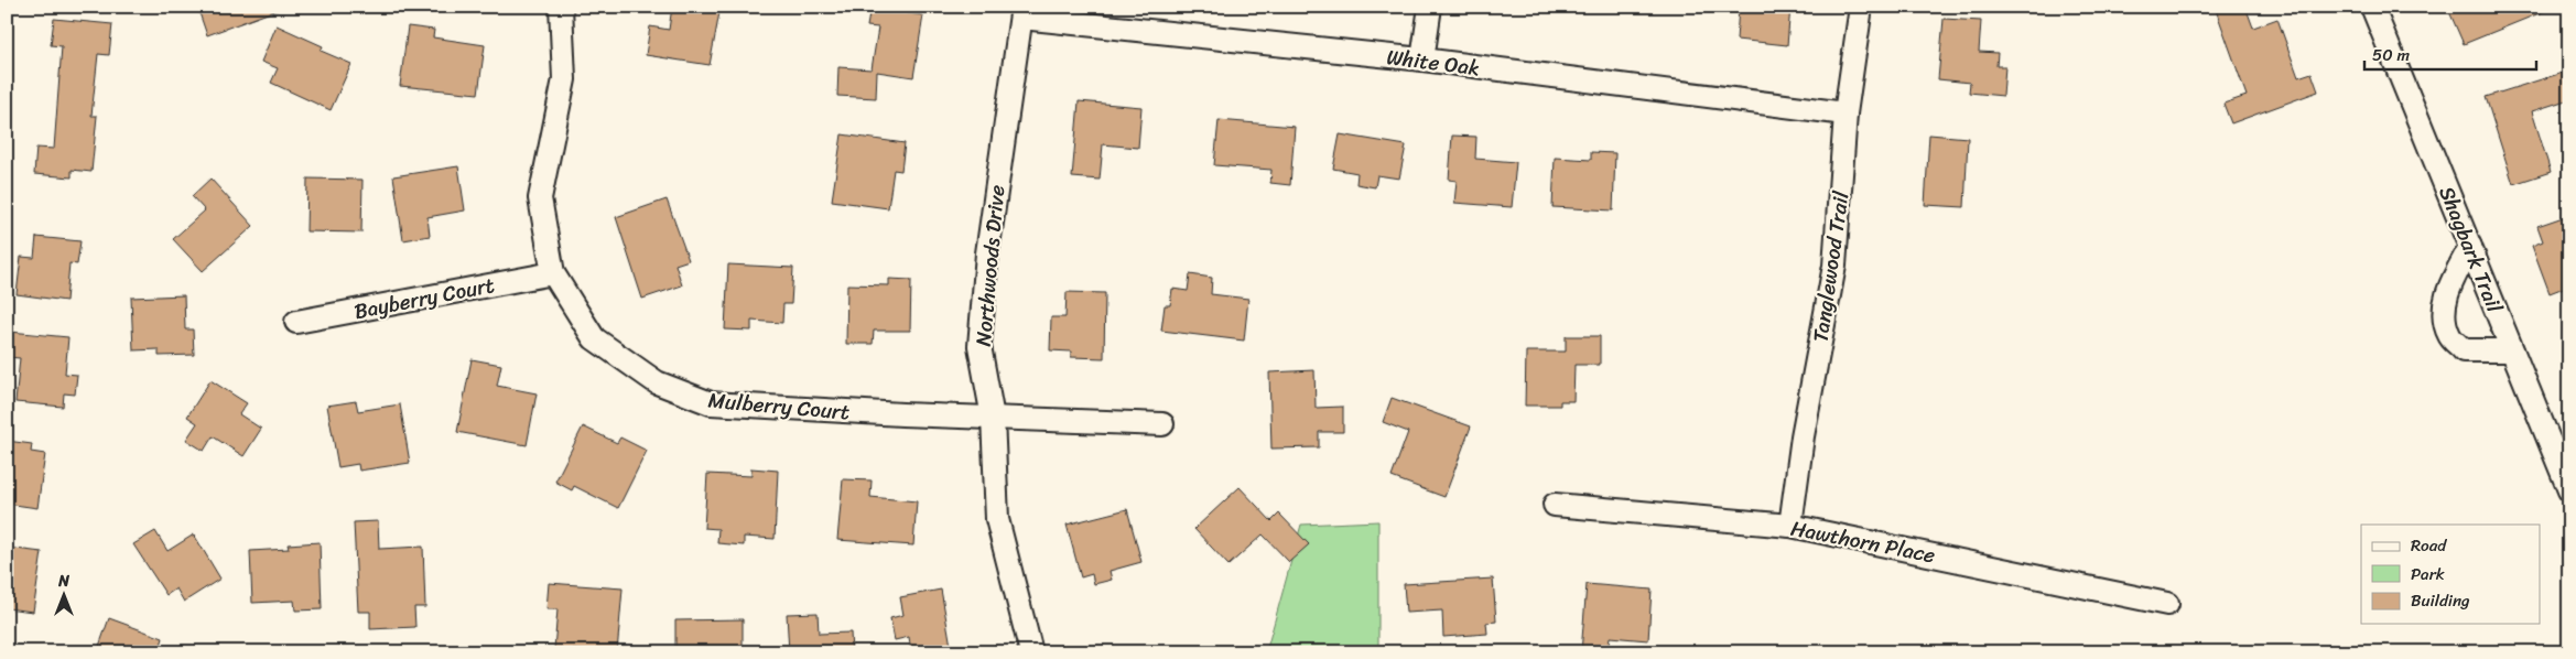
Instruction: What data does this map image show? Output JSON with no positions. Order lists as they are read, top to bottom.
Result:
{
  "streets": {
    "street": [
      "White Oak",
      "Shagbark Trail",
      "Northwoods Drive",
      "Tanglewood Trail",
      "Bayberry Court",
      "Mulberry Court",
      "Hawthorn Place"
    ]
  },
  "crossings": [
    ["White Oak", "Northwoods Drive"],
    ["White Oak", "Tanglewood Trail"],
    ["Northwoods Drive", "Mulberry Court"],
    ["Tanglewood Trail", "Hawthorn Place"],
    ["Bayberry Court", "Mulberry Court"]
  ],
  "legend": ["Road", "Park", "Building"],
  "scale_bar": "50 m",
  "north": "top"
}
